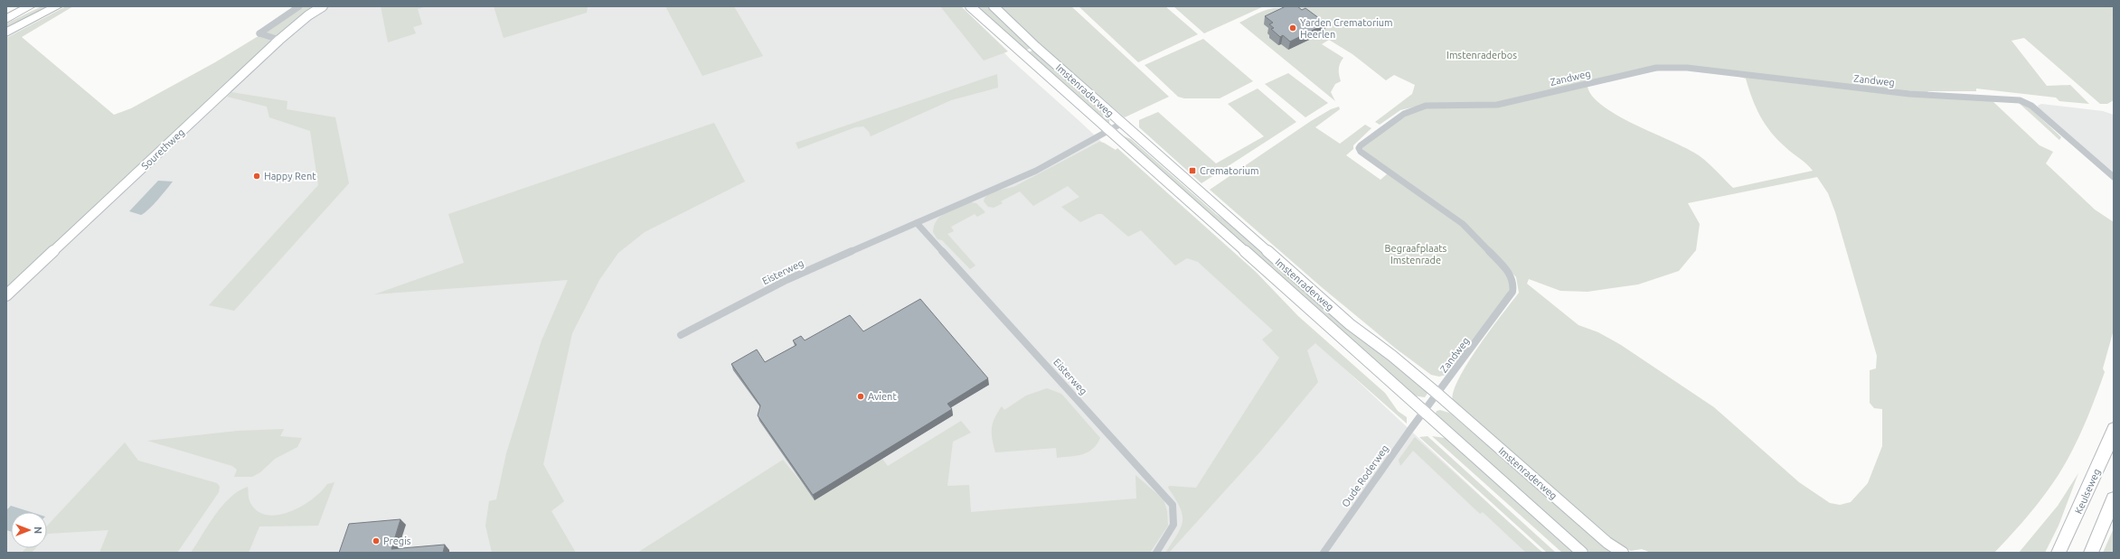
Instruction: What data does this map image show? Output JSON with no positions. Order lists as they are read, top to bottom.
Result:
{
  "streets": {
    "highway": ["Keulseweg"],
    "street": [
      "Zandweg",
      "Imstenraderweg",
      "Sourethweg",
      "Eisterweg",
      "Oude Roderweg"
    ]
  },
  "crossings": [
    ["Zandweg", "Imstenraderweg"],
    ["Zandweg", "Oude Roderweg"],
    ["Imstenraderweg", "Eisterweg"],
    ["Imstenraderweg", "Oude Roderweg"]
  ],
  "parks": ["Imstenraderbos", "Begraafplaats Imstenrade"],
  "places": {
    "other": [
      "Yarden Crematorium Heerlen",
      "Happy Rent",
      "Avient",
      "Pregis"
    ],
    "transit": ["Crematorium"]
  },
  "north": "right"
}
